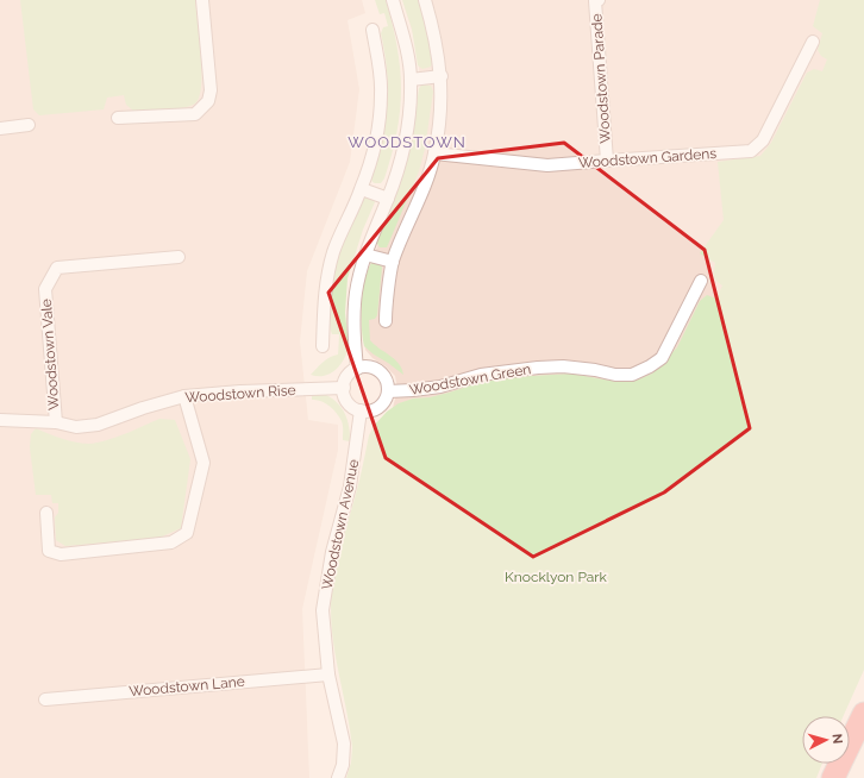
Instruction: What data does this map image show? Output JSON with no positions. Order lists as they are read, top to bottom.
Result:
{
  "streets": {
    "street": [
      "Woodstown Parade",
      "Woodstown Gardens",
      "Woodstown Vale",
      "Woodstown Green",
      "Woodstown Rise",
      "Woodstown Avenue",
      "Woodstown Lane"
    ]
  },
  "crossings": [
    ["Woodstown Parade", "Woodstown Gardens"],
    ["Woodstown Vale", "Woodstown Rise"],
    ["Woodstown Green", "Woodstown Rise"],
    ["Woodstown Green", "Woodstown Avenue"],
    ["Woodstown Rise", "Woodstown Avenue"],
    ["Woodstown Avenue", "Woodstown Lane"]
  ],
  "districts": ["WOODSTOWN"],
  "parks": ["Knocklyon Park"],
  "north": "right"
}
